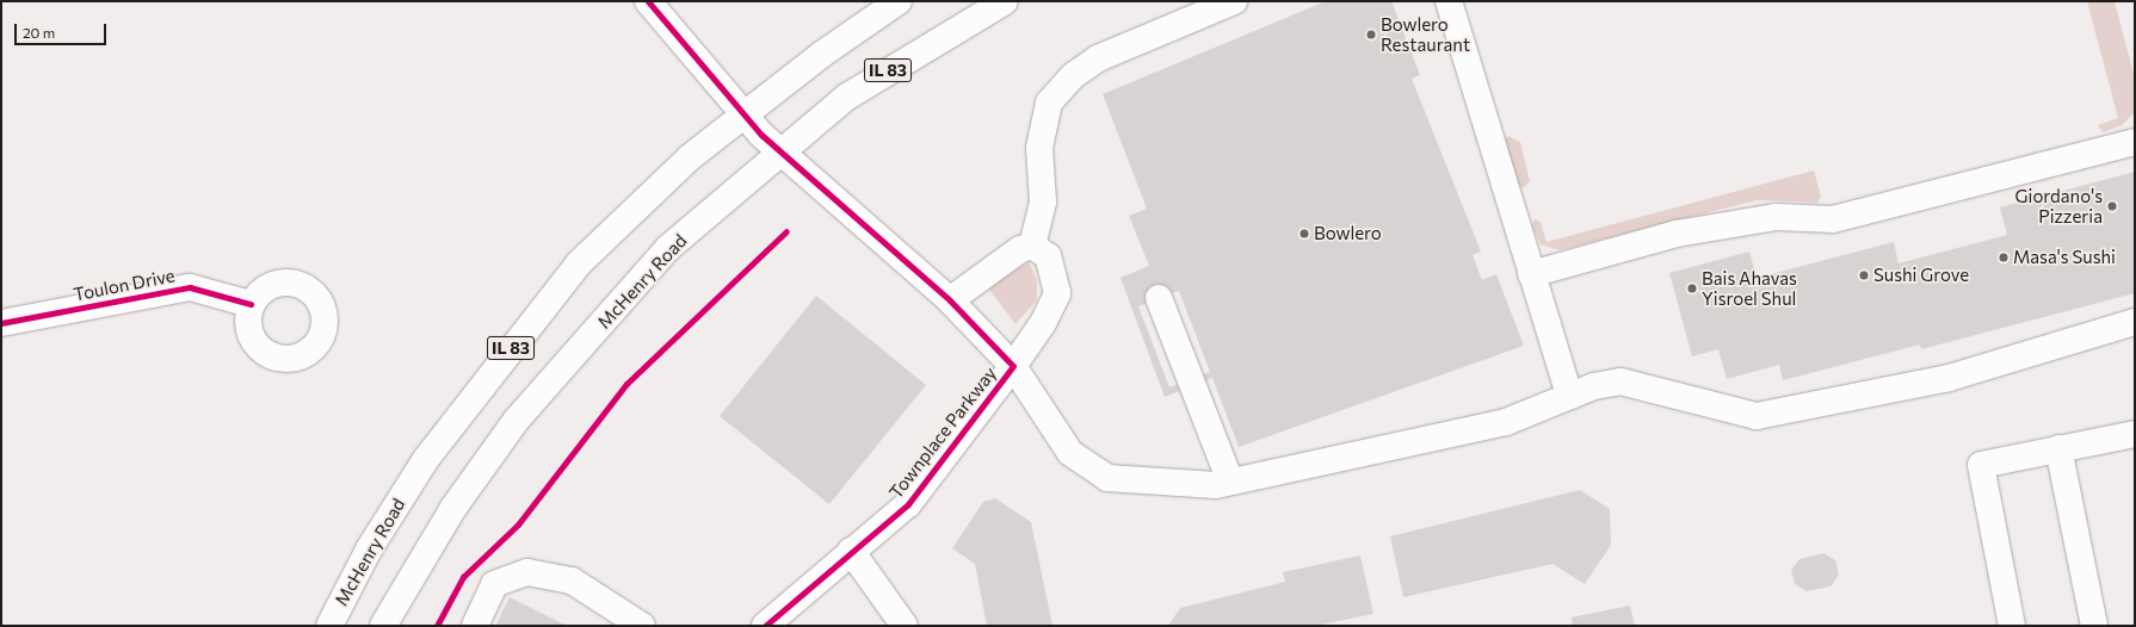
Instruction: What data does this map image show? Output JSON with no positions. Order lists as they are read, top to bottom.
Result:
{
  "streets": {
    "main road": [
      "IL 83",
      "McHenry Road",
      "Toulon Drive",
      "Townplace Parkway"
    ]
  },
  "crossings": [
    ["McHenry Road", "Townplace Parkway"]
  ],
  "places": [
    "Bowlero Restaurant",
    "Giordano's Pizzeria",
    "Bowlero",
    "Masa's Sushi",
    "Sushi Grove",
    "Bais Ahavas Yisroel Shul"
  ],
  "scale_bar": "20 m"
}
